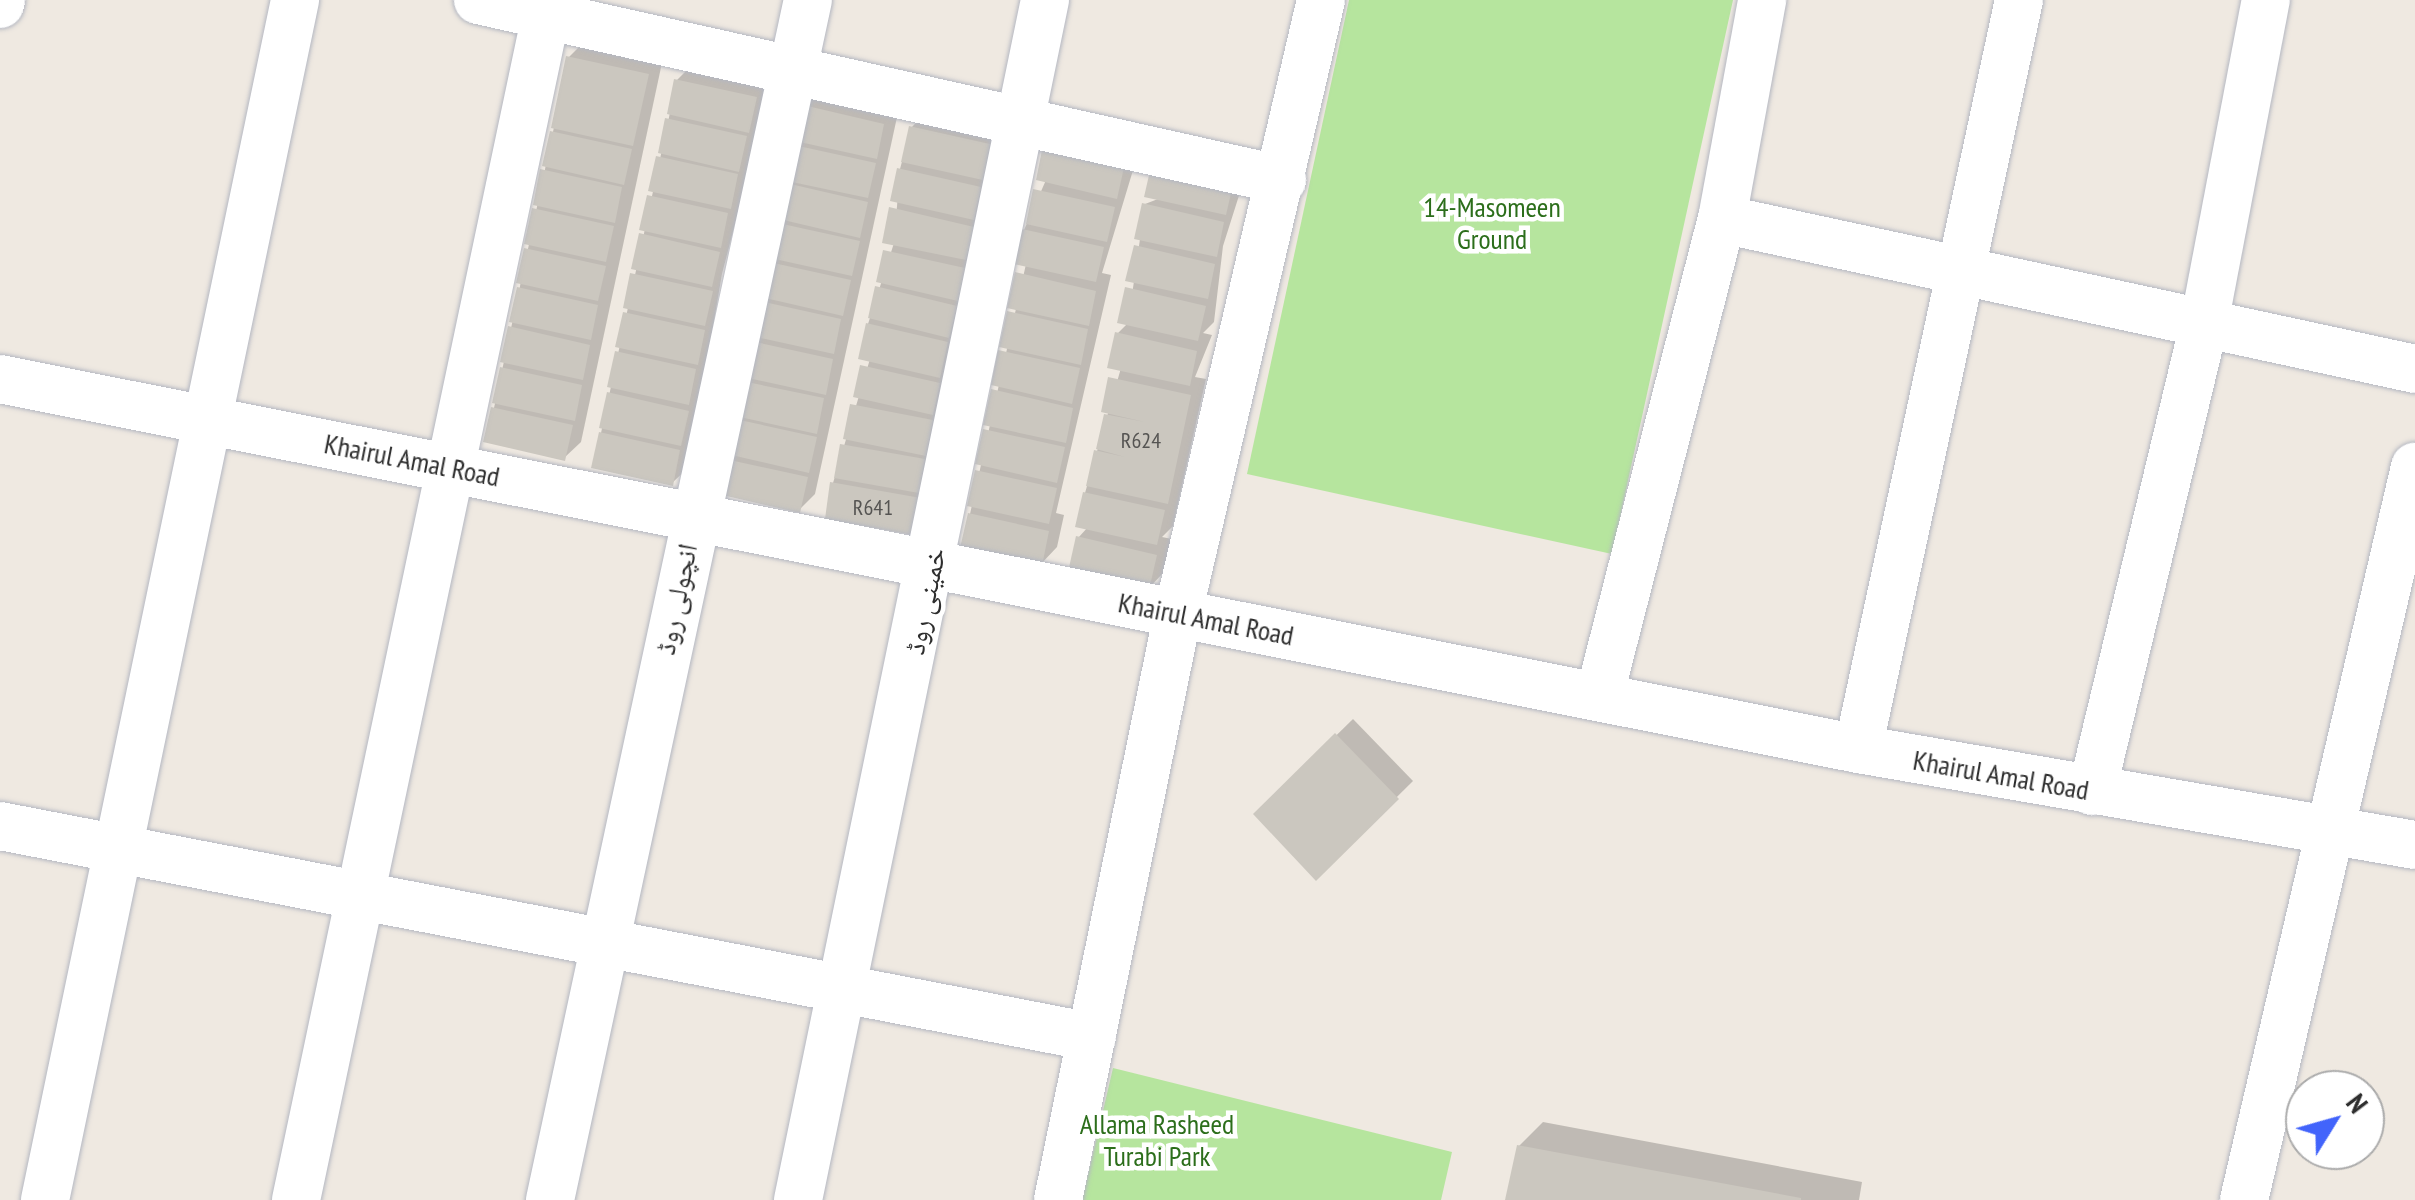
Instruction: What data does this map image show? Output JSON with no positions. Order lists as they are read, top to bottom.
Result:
{
  "streets": {
    "street": ["Khairul Amal Road", "انچولی روڈ", "خمینی روڈ"]
  },
  "crossings": [
    ["Khairul Amal Road", "انچولی روڈ"],
    ["Khairul Amal Road", "خمینی روڈ"]
  ],
  "parks": ["14-Masomeen Ground", "Allama Rasheed Turabi Park"],
  "house_numbers": ["R624", "R641"],
  "north": "top right"
}
